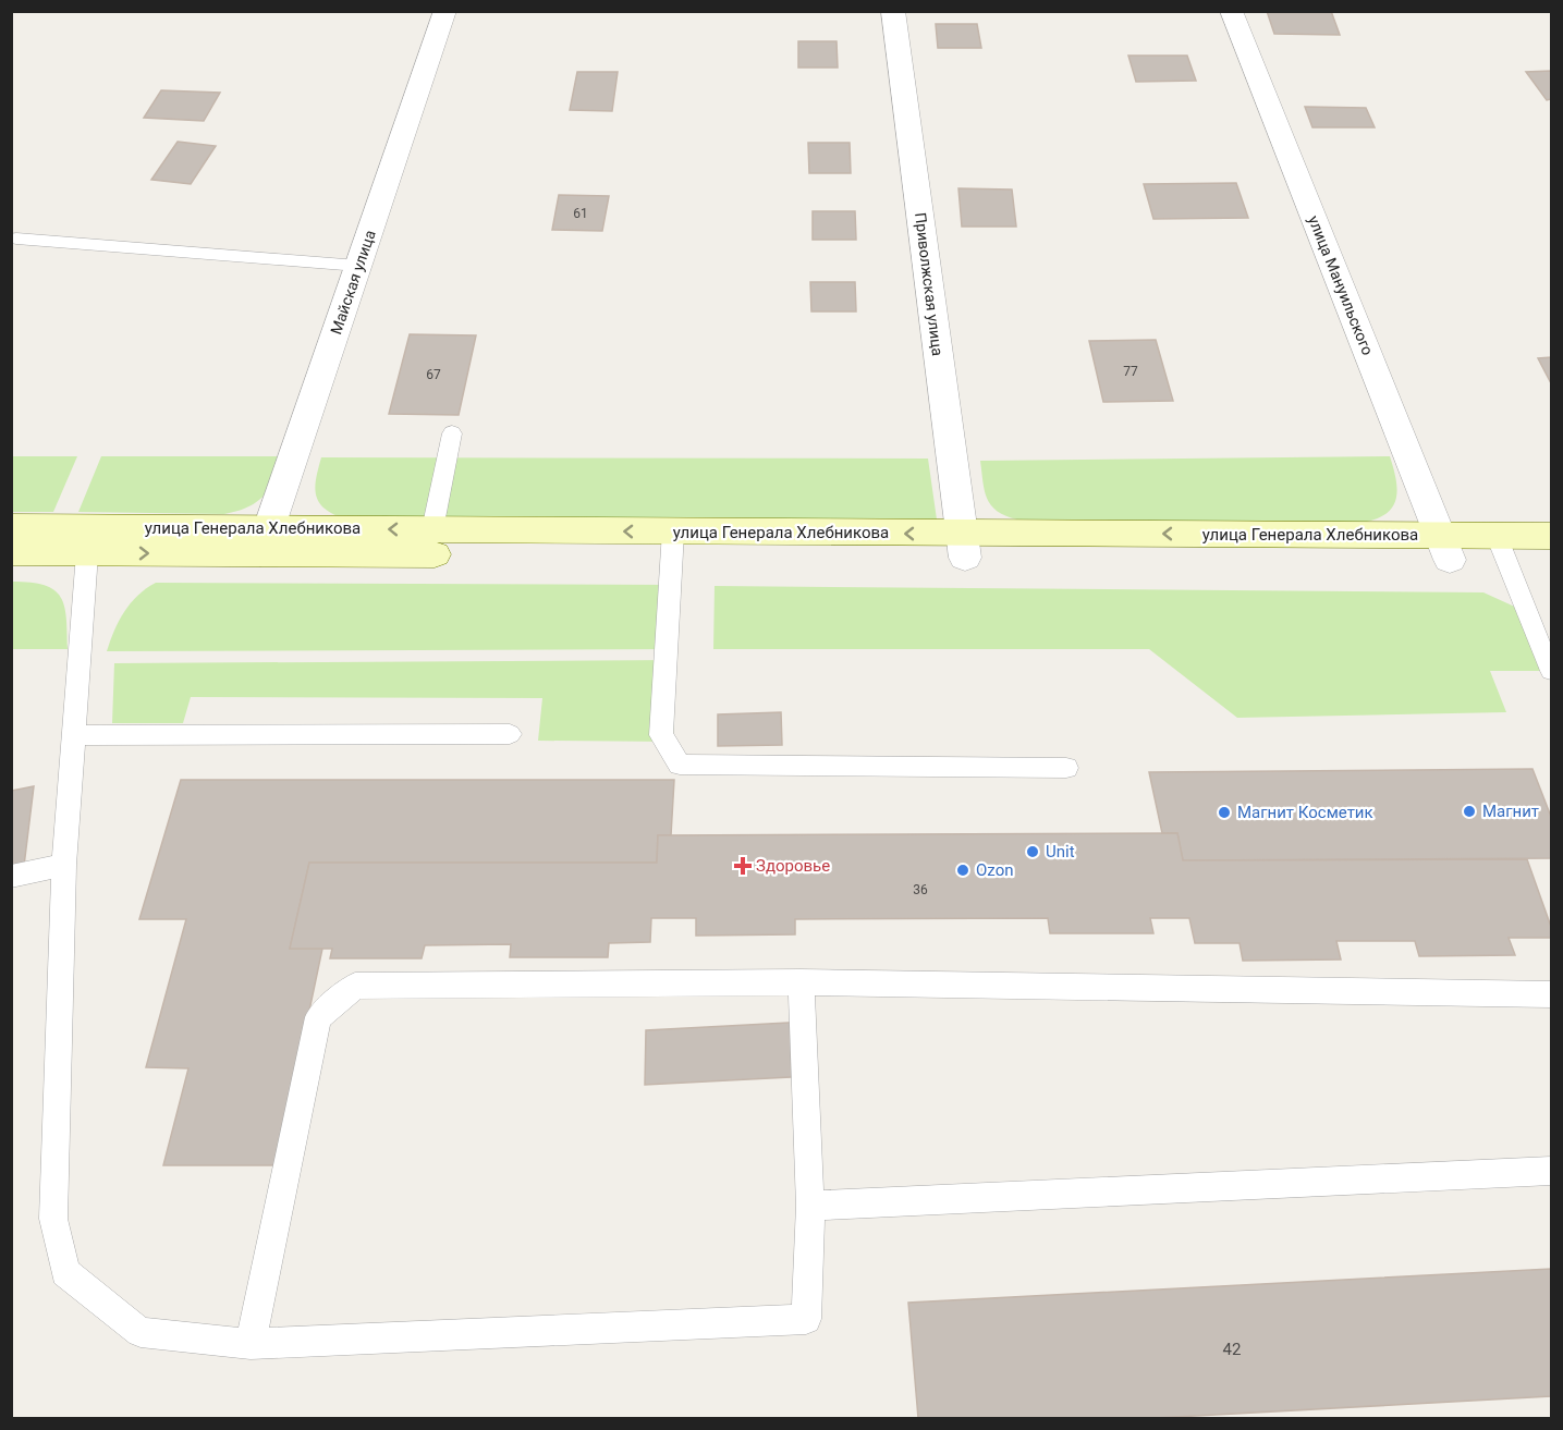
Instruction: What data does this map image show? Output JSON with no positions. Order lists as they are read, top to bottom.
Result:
{
  "streets": {
    "street": [
      "Майская улица",
      "Приволжская улица",
      "улица Мануильского",
      "улица Генерала Хлебникова"
    ]
  },
  "crossings": [
    ["Майская улица", "улица Генерала Хлебникова"],
    ["Приволжская улица", "улица Генерала Хлебникова"],
    ["улица Мануильского", "улица Генерала Хлебникова"]
  ],
  "places": {
    "other": [
      "Магнит",
      "Магнит Косметик",
      "Unit",
      "Ozon"
    ],
    "health": ["Здоровье"]
  },
  "house_numbers": [
    "61",
    "77",
    "67",
    "36",
    "42"
  ]
}
